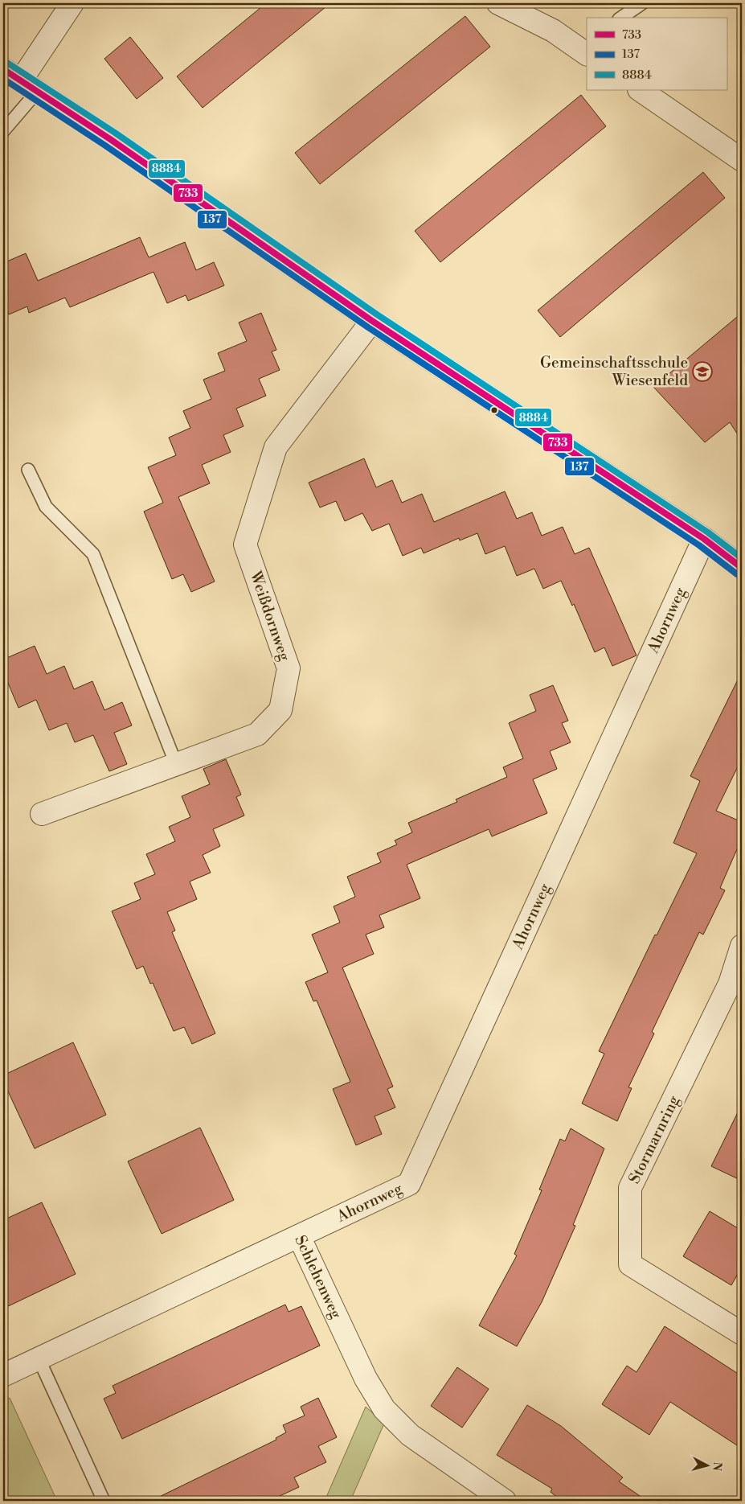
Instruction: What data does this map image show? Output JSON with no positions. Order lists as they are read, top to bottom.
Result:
{
  "streets": {
    "street": [
      "Weißdornweg",
      "Ahornweg",
      "Stormarnring",
      "Schlehenweg"
    ]
  },
  "crossings": [
    ["Ahornweg", "Schlehenweg"]
  ],
  "places": {
    "school or university": ["Gemeinschaftsschule Wiesenfeld"]
  },
  "lines": ["transit line 8884", "transit line 733", "transit line 137"],
  "legend": ["733", "137", "8884"],
  "north": "right"
}
